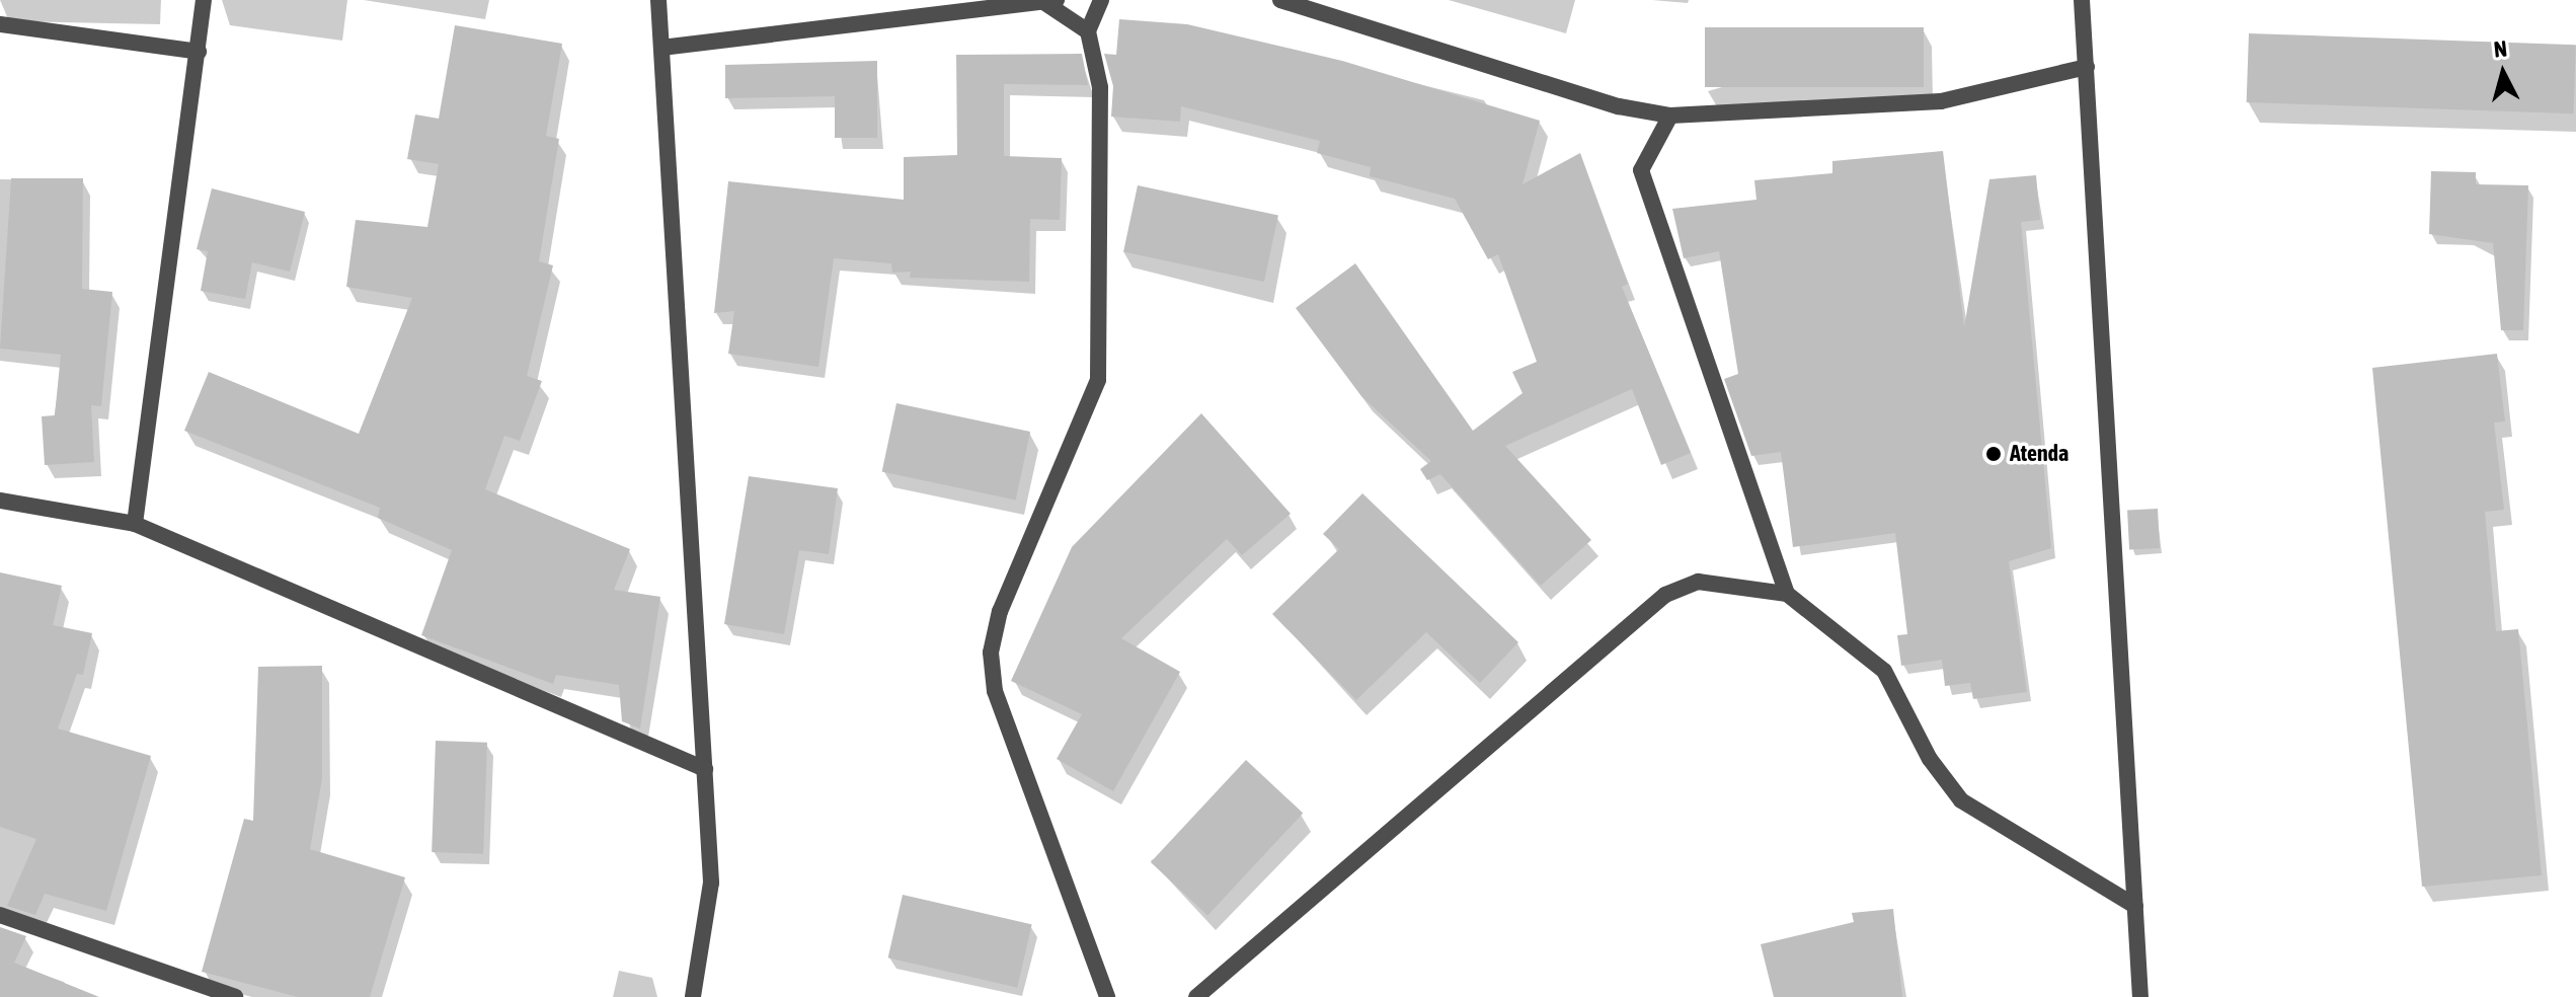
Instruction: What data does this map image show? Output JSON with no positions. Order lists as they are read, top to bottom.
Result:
{
  "places": ["Atenda"],
  "north": "top"
}
